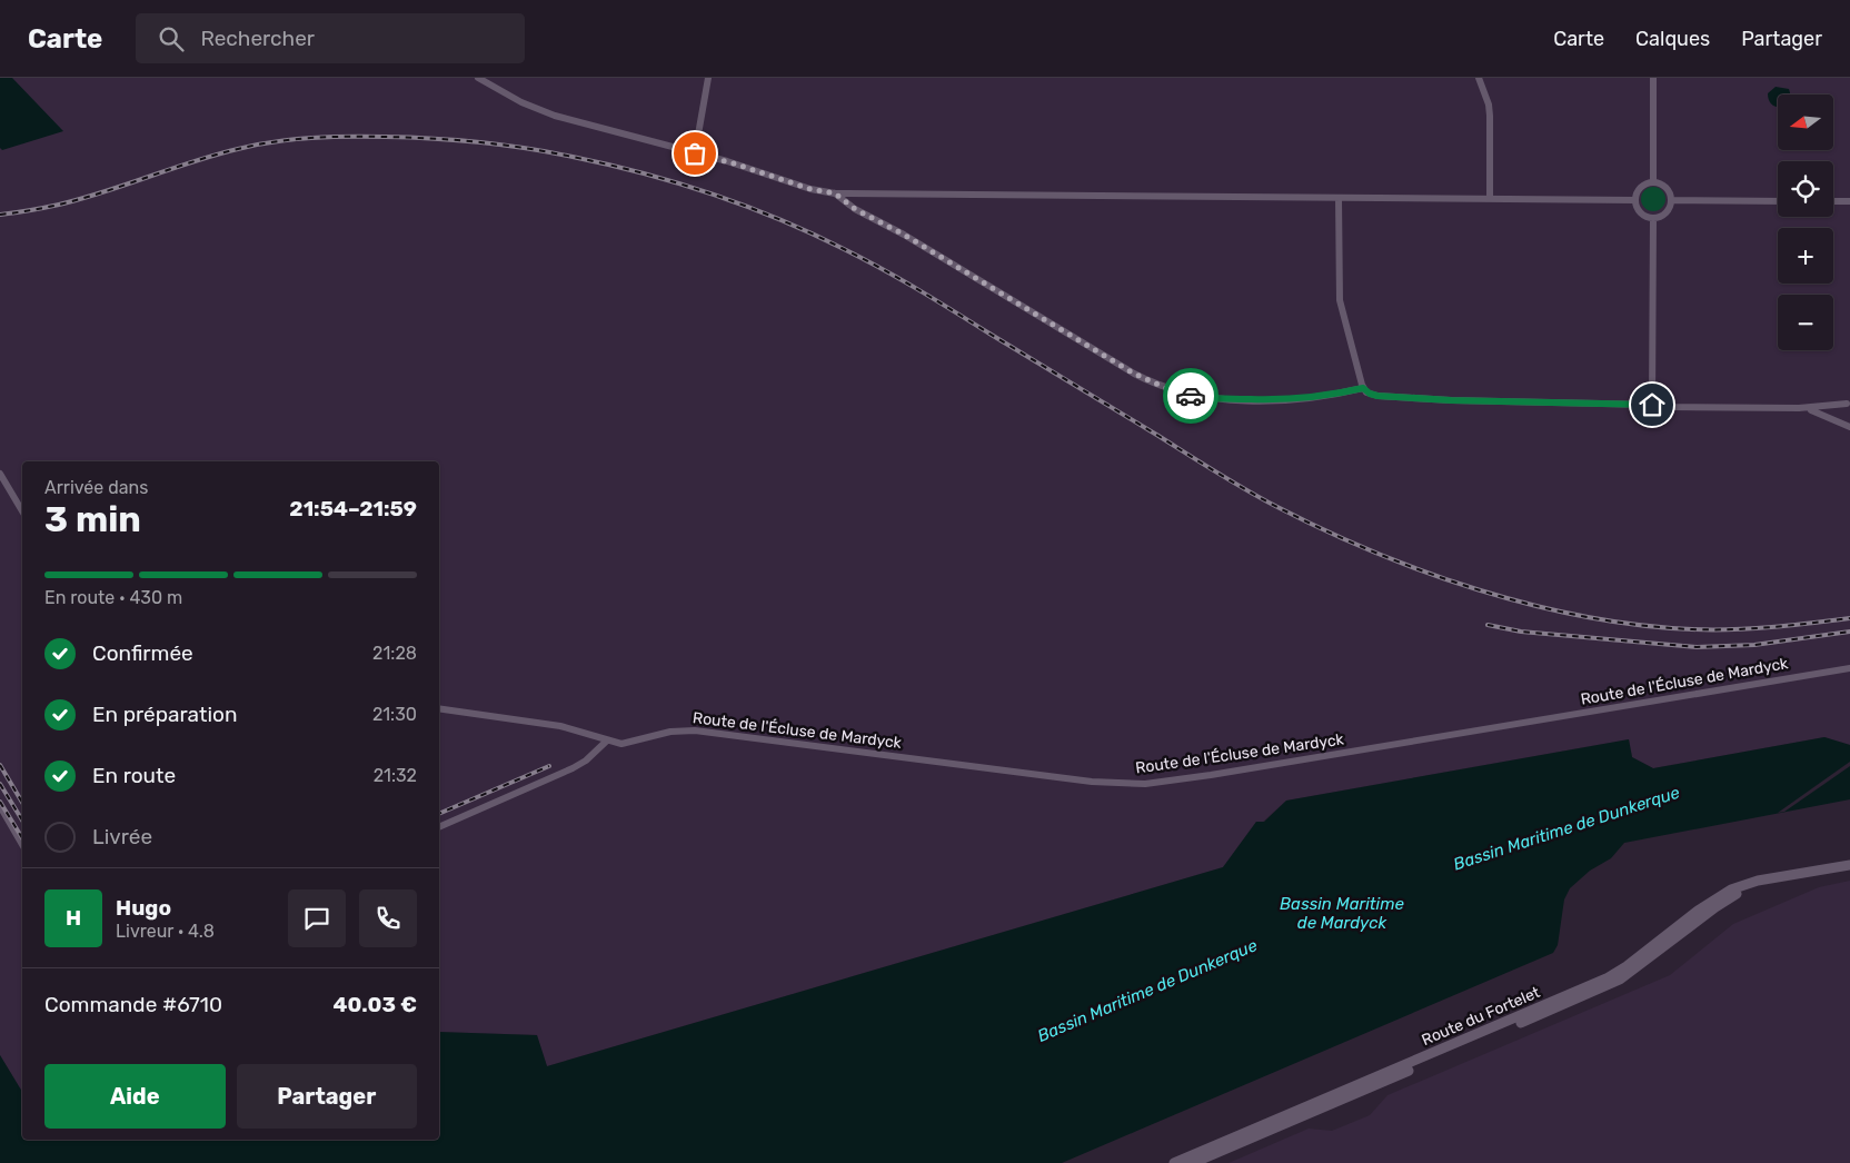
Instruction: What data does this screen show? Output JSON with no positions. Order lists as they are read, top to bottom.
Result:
{
  "streets": {
    "main road": ["Route du Fortelet"],
    "street": ["Route de l'Écluse de Mardyck"]
  },
  "water": ["Bassin Maritime de Dunkerque", "Bassin Maritime de Mardyck"],
  "north": "left",
  "page": {
    "header": "Carte",
    "search": "Rechercher",
    "nav": ["Carte", "Calques", "Partager"],
    "map_buttons": ["+", "−"],
    "heading": ["3 min", "Arrivée dans", "21:54–21:59"],
    "panel": [
      "Hugo",
      "Livreur · 4.8",
      "Commande #6710",
      "40.03 €"
    ],
    "bar": "En route · 430 m",
    "list": [
      ["Confirmée", "21:28"],
      ["En préparation", "21:30"],
      ["En route", "21:32"],
      "Livrée"
    ],
    "round": "H",
    "buttons": ["Aide", "Partager"]
  }
}
